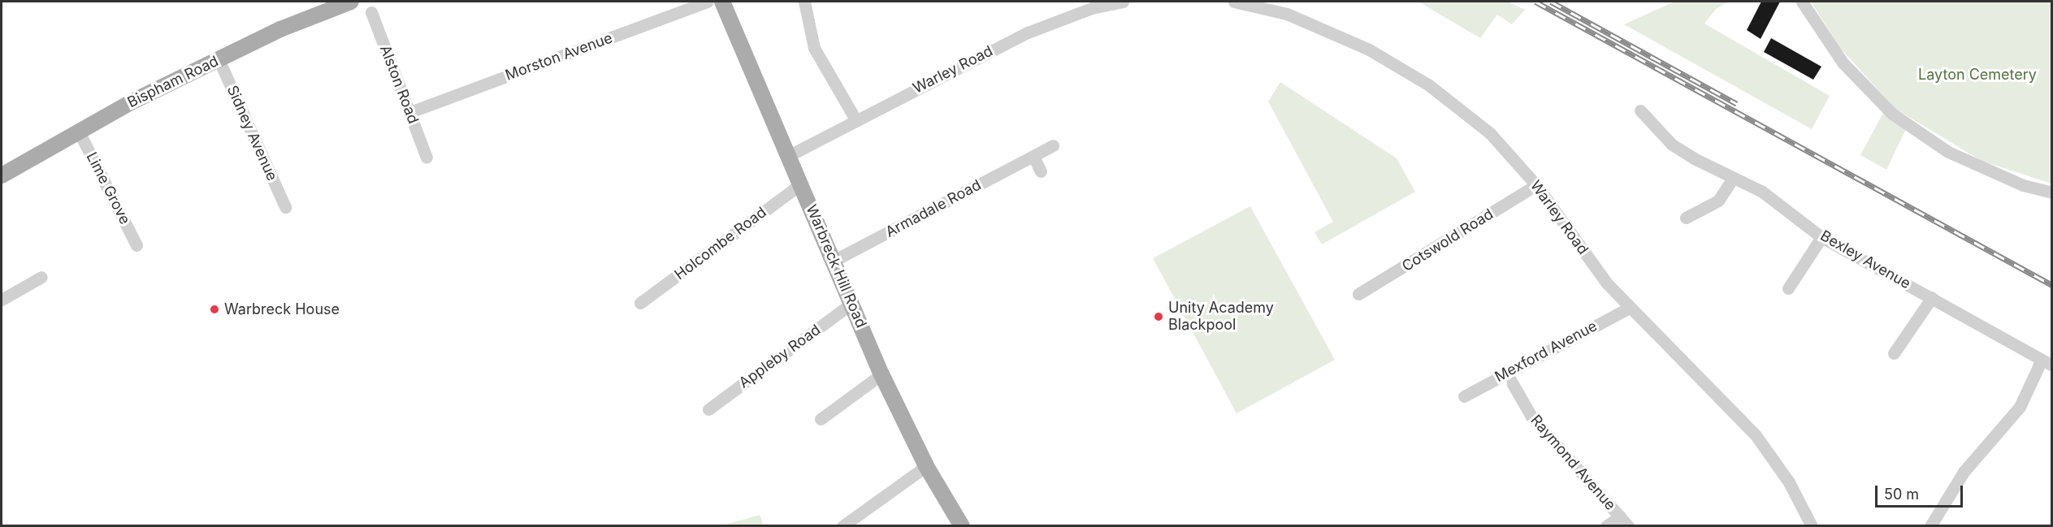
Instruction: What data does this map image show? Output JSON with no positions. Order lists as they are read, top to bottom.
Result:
{
  "streets": {
    "main road": ["Bispham Road", "Warbreck Hill Road"],
    "street": [
      "Morston Avenue",
      "Warley Road",
      "Alston Road",
      "Sidney Avenue",
      "Lime Grove",
      "Armadale Road",
      "Cotswold Road",
      "Holcombe Road",
      "Bexley Avenue",
      "Mexford Avenue",
      "Appleby Road",
      "Raymond Avenue"
    ]
  },
  "crossings": [
    ["Morston Avenue", "Alston Road"],
    ["Warley Road", "Cotswold Road"],
    ["Warley Road", "Warbreck Hill Road"],
    ["Warley Road", "Mexford Avenue"],
    ["Bispham Road", "Sidney Avenue"],
    ["Bispham Road", "Lime Grove"],
    ["Armadale Road", "Warbreck Hill Road"],
    ["Holcombe Road", "Warbreck Hill Road"],
    ["Warbreck Hill Road", "Appleby Road"],
    ["Mexford Avenue", "Raymond Avenue"]
  ],
  "parks": ["Layton Cemetery"],
  "places": ["Warbreck House", "Unity Academy Blackpool"],
  "scale_bar": "50 m"
}
